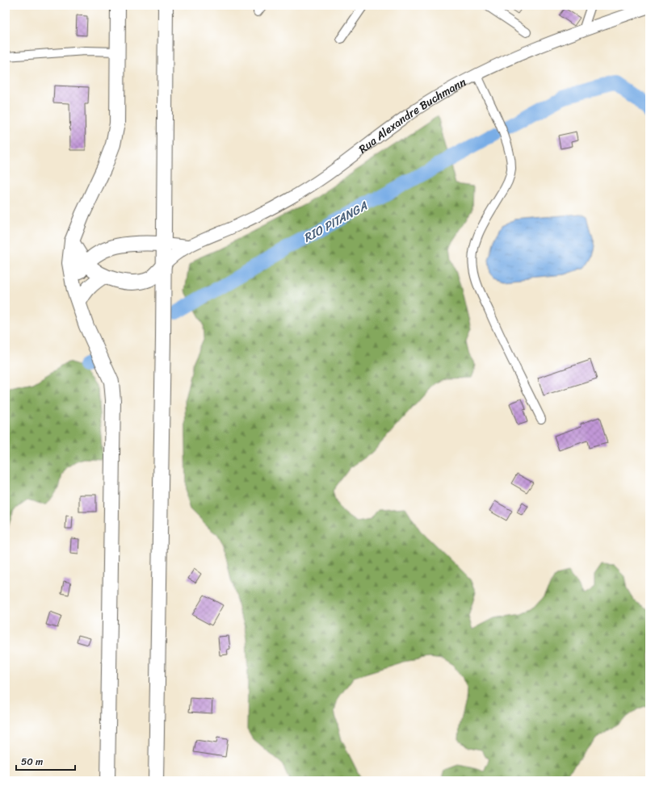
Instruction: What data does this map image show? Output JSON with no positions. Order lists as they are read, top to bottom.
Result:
{
  "streets": {
    "main road": ["Rua Alexandre Buchmann"]
  },
  "water": ["RIO PITANGA"],
  "scale_bar": "50 m"
}
